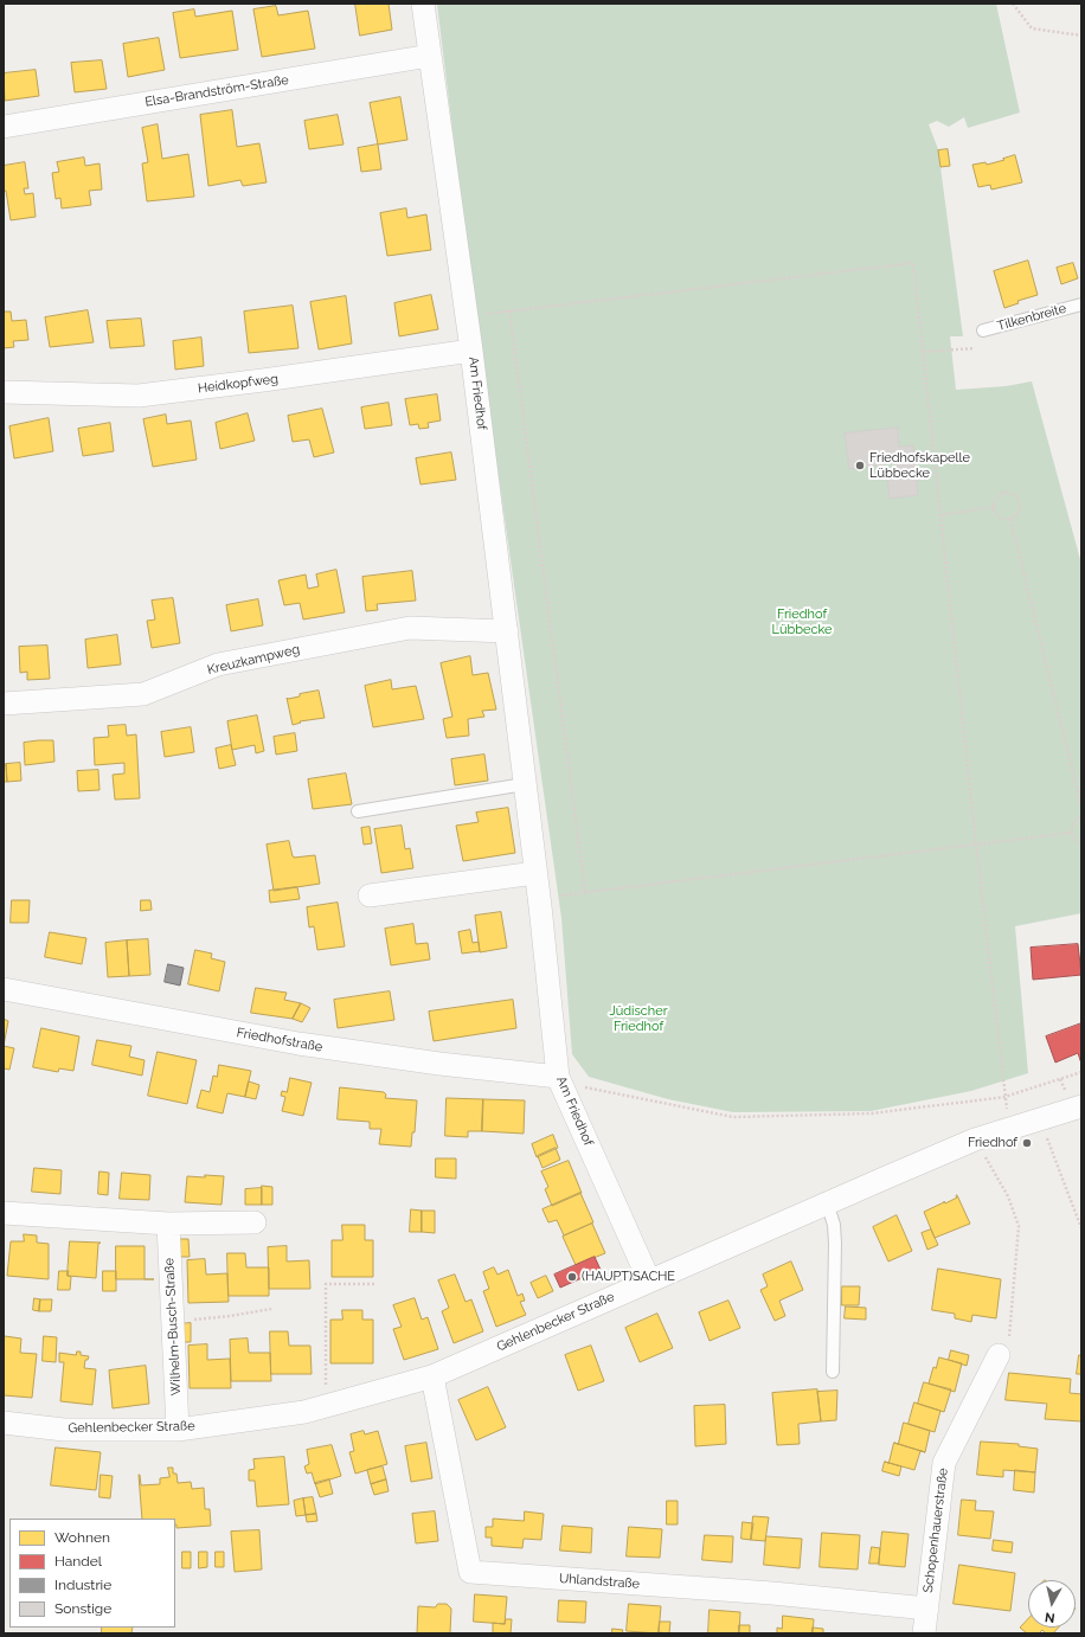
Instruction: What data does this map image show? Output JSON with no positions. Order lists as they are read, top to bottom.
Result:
{
  "streets": {
    "street": [
      "Elsa-Brandström-Straße",
      "Heidkopfweg",
      "Am Friedhof",
      "Kreuzkampweg",
      "Friedhofstraße",
      "Gehlenbecker Straße",
      "Wilhelm-Busch-Straße",
      "Schopenhauerstraße",
      "Uhlandstraße"
    ],
    "lane": ["Tilkenbreite"]
  },
  "crossings": [
    ["Elsa-Brandström-Straße", "Am Friedhof"],
    ["Heidkopfweg", "Am Friedhof"],
    ["Am Friedhof", "Kreuzkampweg"],
    ["Am Friedhof", "Friedhofstraße"],
    ["Am Friedhof", "Gehlenbecker Straße"],
    ["Gehlenbecker Straße", "Wilhelm-Busch-Straße"],
    ["Gehlenbecker Straße", "Uhlandstraße"],
    ["Schopenhauerstraße", "Uhlandstraße"]
  ],
  "parks": ["Friedhof Lübbecke", "Jüdischer Friedhof"],
  "places": ["Friedhofskapelle Lübbecke", "Friedhof", "(HAUPT)SACHE"],
  "legend": [
    "Wohnen",
    "Handel",
    "Industrie",
    "Sonstige"
  ],
  "north": "bottom"
}
